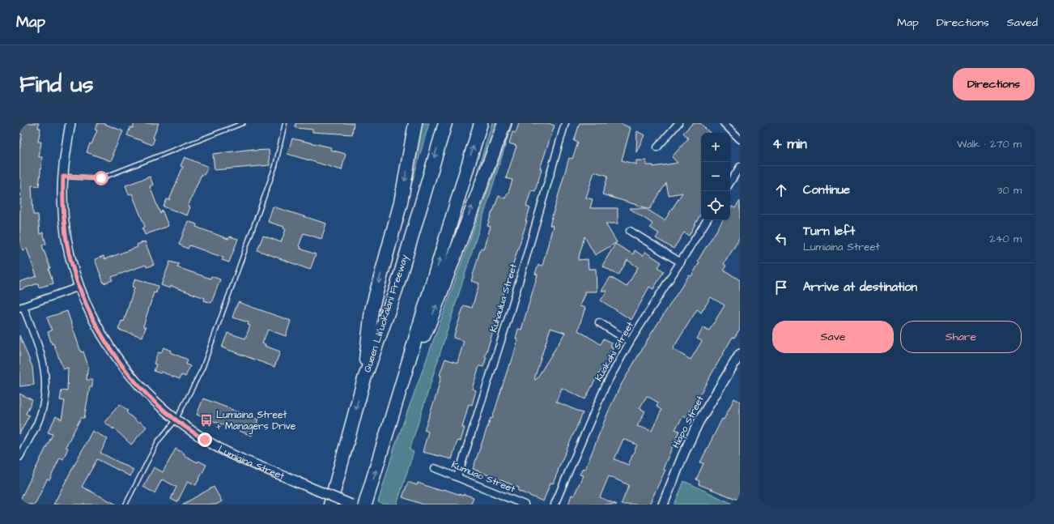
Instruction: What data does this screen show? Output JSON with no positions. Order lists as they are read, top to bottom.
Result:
{
  "streets": {
    "highway": ["Queen Liliʻuokalani Freeway"],
    "main road": ["Lumiaina Street"],
    "street": [
      "Kuhaulua Street",
      "Kuakahi Street",
      "Hiapo Street",
      "Kumuao Street"
    ]
  },
  "crossings": [
    ["Kuhaulua Street", "Kumuao Street"]
  ],
  "places": {
    "bus stop": ["Lumiaina Street + Managers Drive"]
  },
  "page": {
    "header": "Map",
    "nav": ["Map", "Directions", "Saved"],
    "buttons": [
      "Directions",
      ["Save", "Share"]
    ],
    "title": "Find us",
    "heading": ["4 min", "Walk · 270 m"],
    "map_buttons": ["+", "−"],
    "list": [
      ["Continue", "30 m"],
      ["Turn left", "Lumiaina Street", "240 m"],
      "Arrive at destination"
    ]
  }
}
